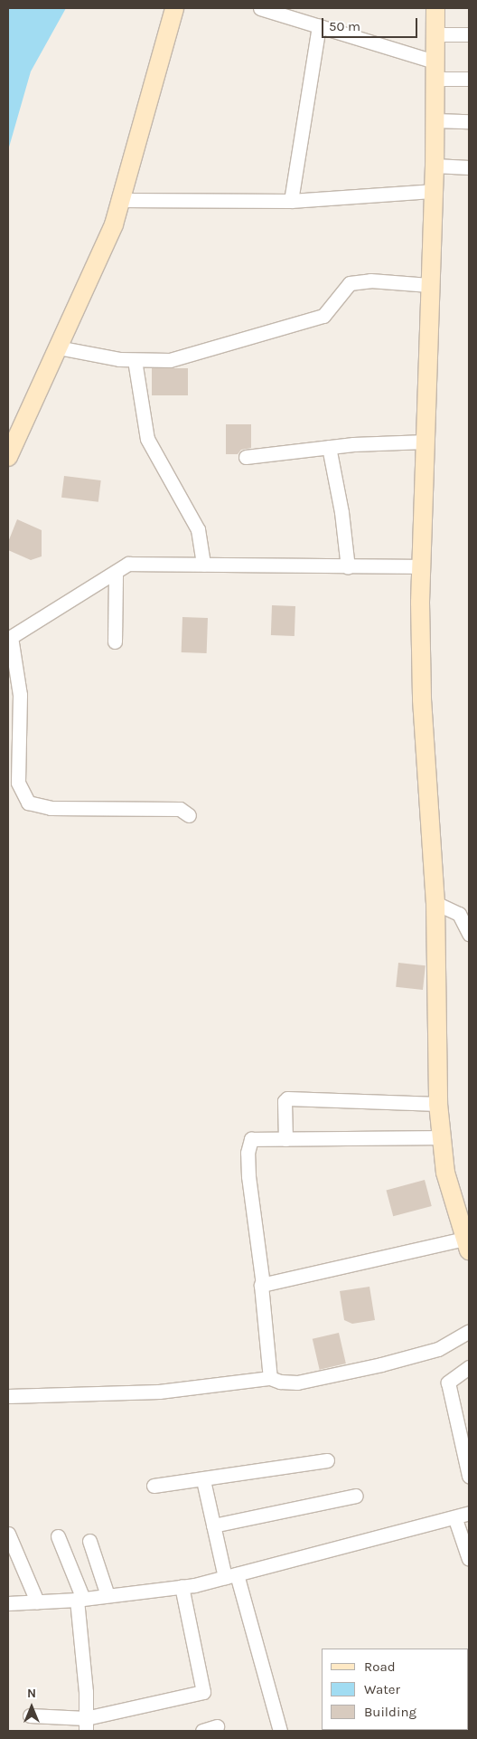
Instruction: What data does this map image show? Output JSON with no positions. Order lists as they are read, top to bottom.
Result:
{
  "legend": ["Road", "Water", "Building"],
  "scale_bar": "50 m",
  "north": "top"
}
